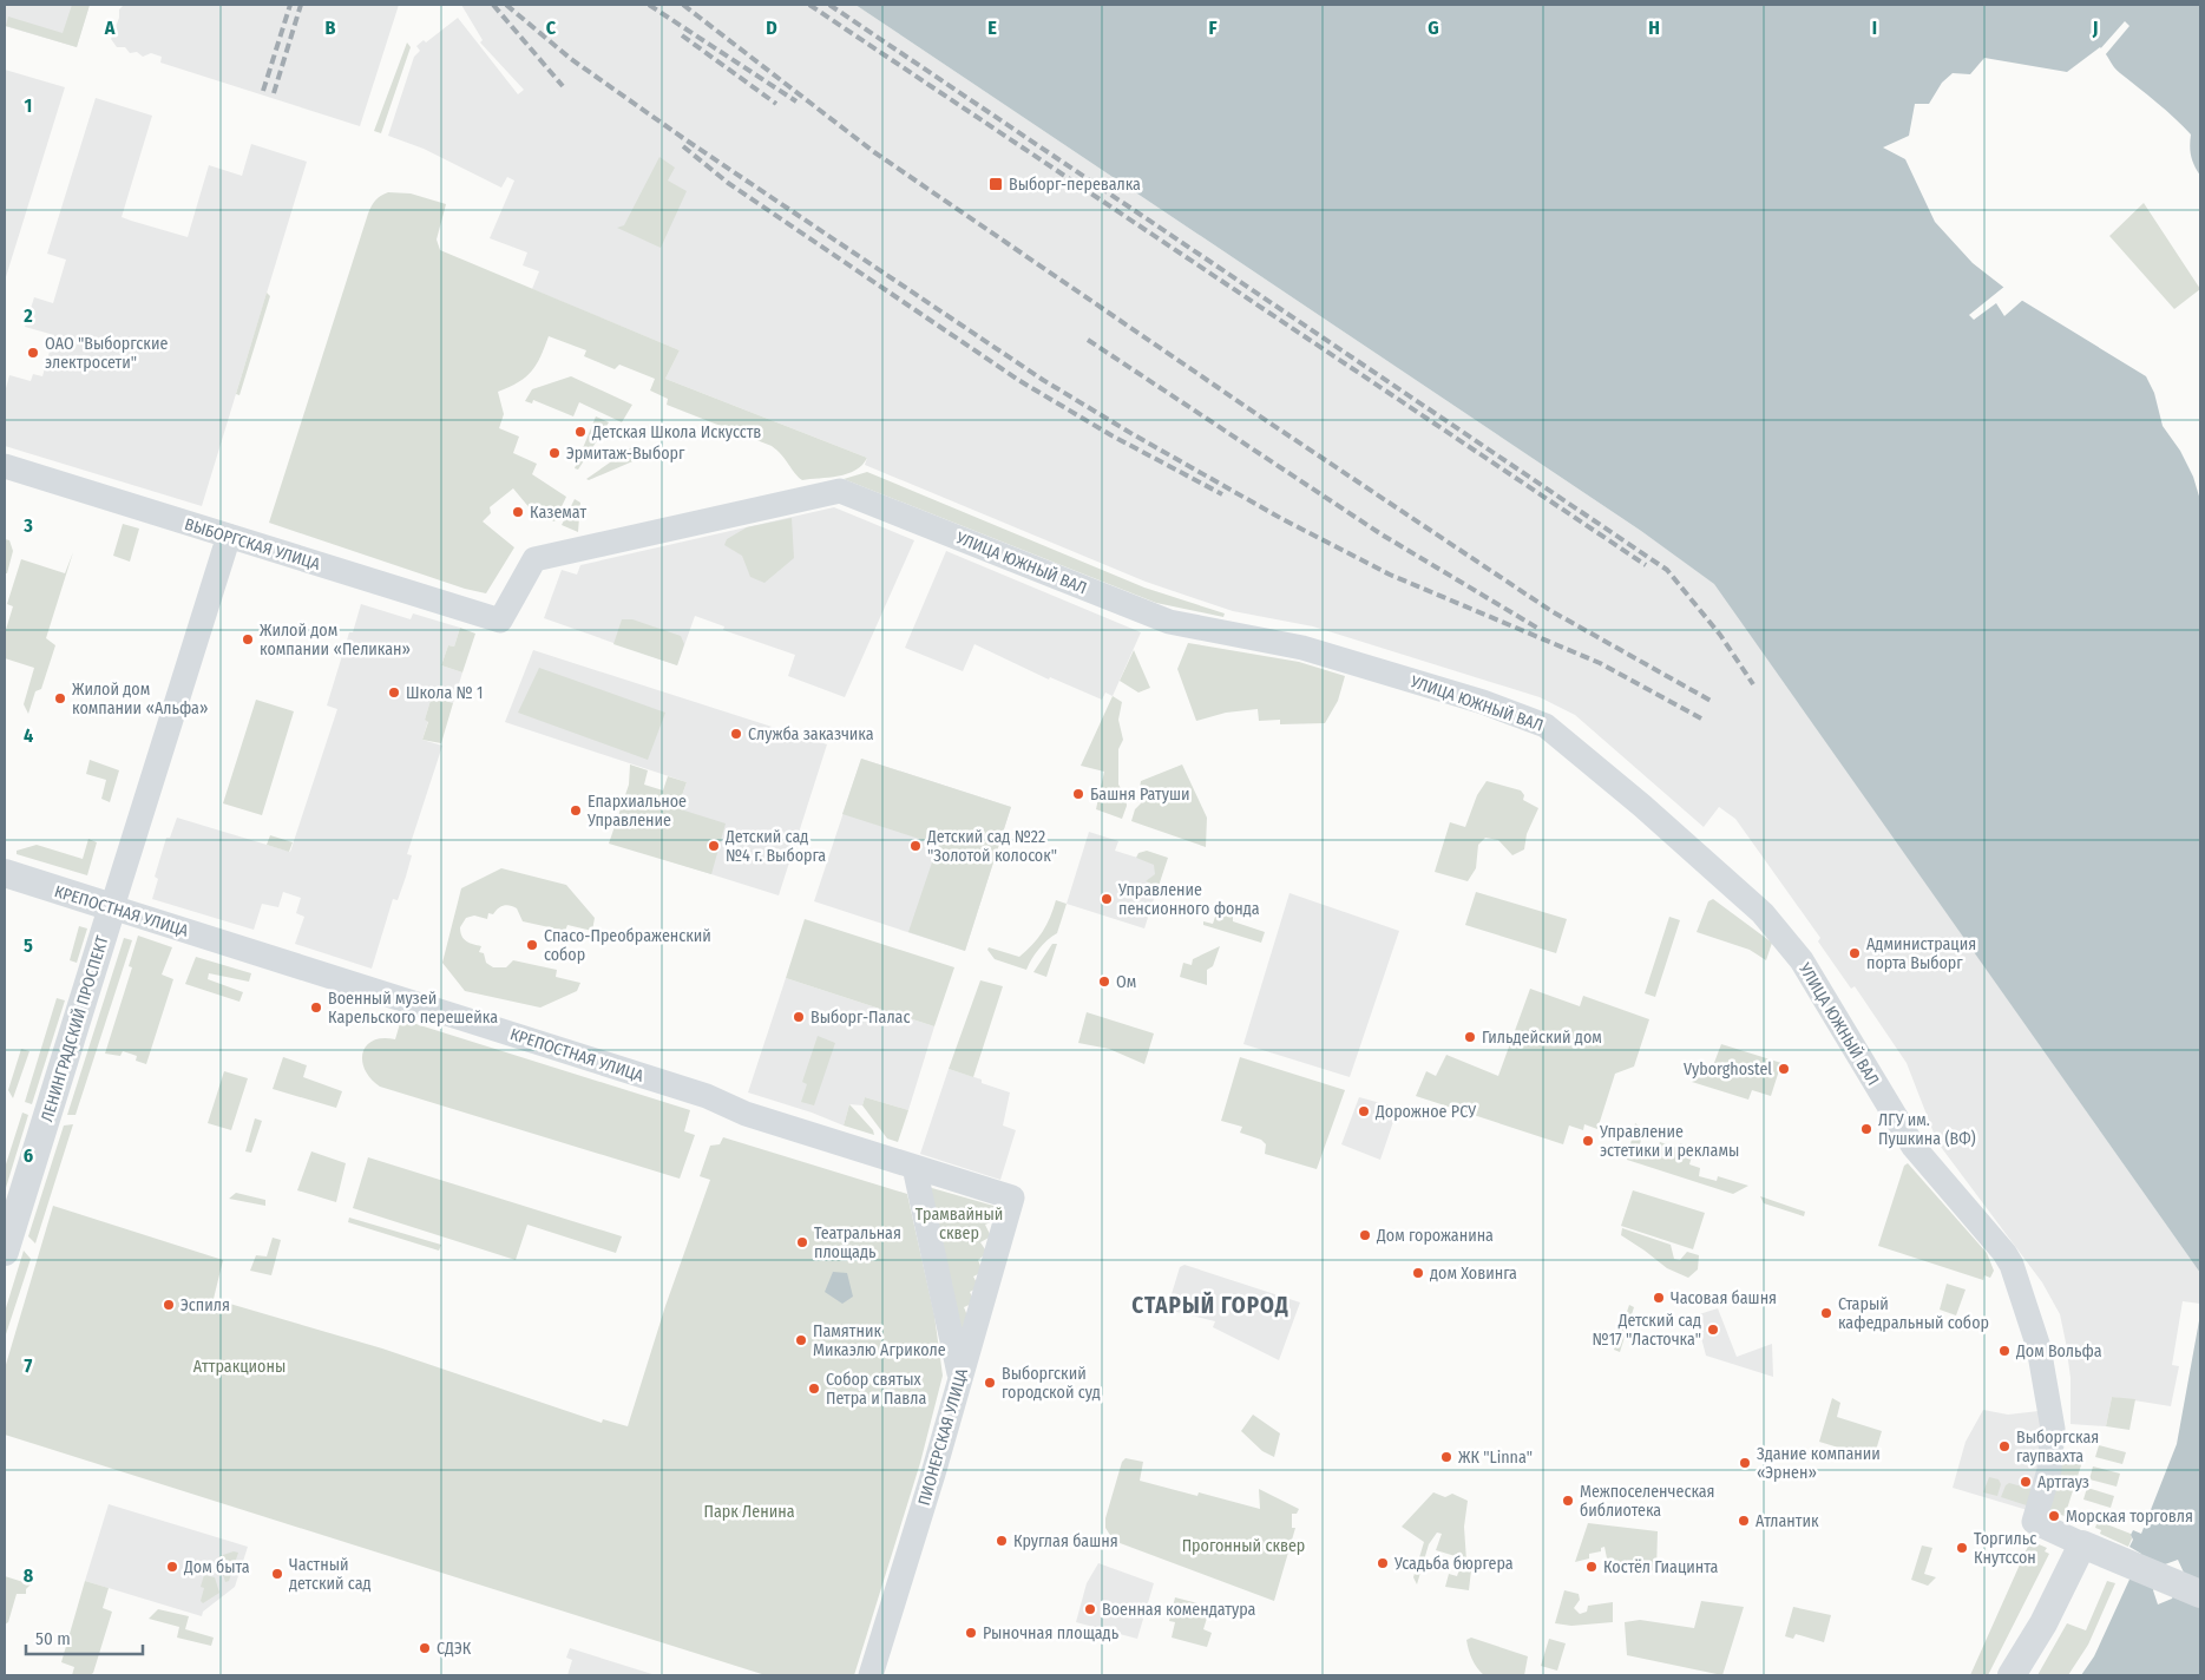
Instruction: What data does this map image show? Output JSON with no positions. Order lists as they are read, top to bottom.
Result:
{
  "streets": {
    "main road": ["КРЕПОСТНАЯ УЛИЦА", "ЛЕНИНГРАДСКИЙ ПРОСПЕКТ"],
    "street": ["ВЫБОРГСКАЯ УЛИЦА", "УЛИЦА ЮЖНЫЙ ВАЛ", "ПИОНЕРСКАЯ УЛИЦА"]
  },
  "crossings": [
    ["ВЫБОРГСКАЯ УЛИЦА", "УЛИЦА ЮЖНЫЙ ВАЛ"],
    ["ВЫБОРГСКАЯ УЛИЦА", "ЛЕНИНГРАДСКИЙ ПРОСПЕКТ"],
    ["КРЕПОСТНАЯ УЛИЦА", "ЛЕНИНГРАДСКИЙ ПРОСПЕКТ"],
    ["КРЕПОСТНАЯ УЛИЦА", "ПИОНЕРСКАЯ УЛИЦА"]
  ],
  "districts": ["СТАРЫЙ ГОРОД"],
  "parks": [
    "Трамвайный сквер",
    "Аттракционы",
    "Парк Ленина",
    "Прогонный сквер"
  ],
  "places": {
    "transit": ["Выборг-перевалка"],
    "other": [
      "ОАО \"Выборгские электросети\"",
      "Детская Школа Искусств",
      "Эрмитаж-Выборг",
      "Каземат",
      "Жилой дом компании «Пеликан»",
      "Школа № 1",
      "Жилой дом компании «Альфа»",
      "Служба заказчика",
      "Башня Ратуши",
      "Епархиальное Управление",
      "Детский сад №4 г. Выборга",
      "Детский сад №22 \"Золотой колосок\"",
      "Управление пенсионного фонда",
      "Спасо-Преображенский собор",
      "Администрация порта Выборг",
      "Ом",
      "Военный музей Карельского перешейка",
      "Выборг-Палас",
      "Гильдейский дом",
      "Vyborghostel",
      "Дорожное РСУ",
      "ЛГУ им. Пушкина (ВФ)",
      "Управление эстетики и рекламы",
      "Дом горожанина",
      "Театральная площадь",
      "дом Ховинга",
      "Часовая башня",
      "Эспиля",
      "Старый кафедральный собор",
      "Детский сад №17 \"Ласточка\"",
      "Памятник Микаэлю Агриколе",
      "Дом Вольфа",
      "Выборгский городской суд",
      "Собор святых Петра и Павла",
      "Выборгская гаупвахта",
      "ЖК \"Linna\"",
      "Здание компании «Эрнен»",
      "Артгауз",
      "Межпоселенческая библиотека",
      "Морская торговля",
      "Атлантик",
      "Круглая башня",
      "Торгильс Кнутссон",
      "Усадьба бюргера",
      "Дом быта",
      "Костёл Гиацинта",
      "Частный детский сад",
      "Военная комендатура",
      "Рыночная площадь",
      "СДЭК"
    ]
  },
  "scale_bar": "50 m",
  "grid": {
    "columns": [
      "A",
      "B",
      "C",
      "D",
      "E",
      "F",
      "G",
      "H",
      "I",
      "J"
    ],
    "rows": [
      "1",
      "2",
      "3",
      "4",
      "5",
      "6",
      "7",
      "8"
    ]
  }
}
